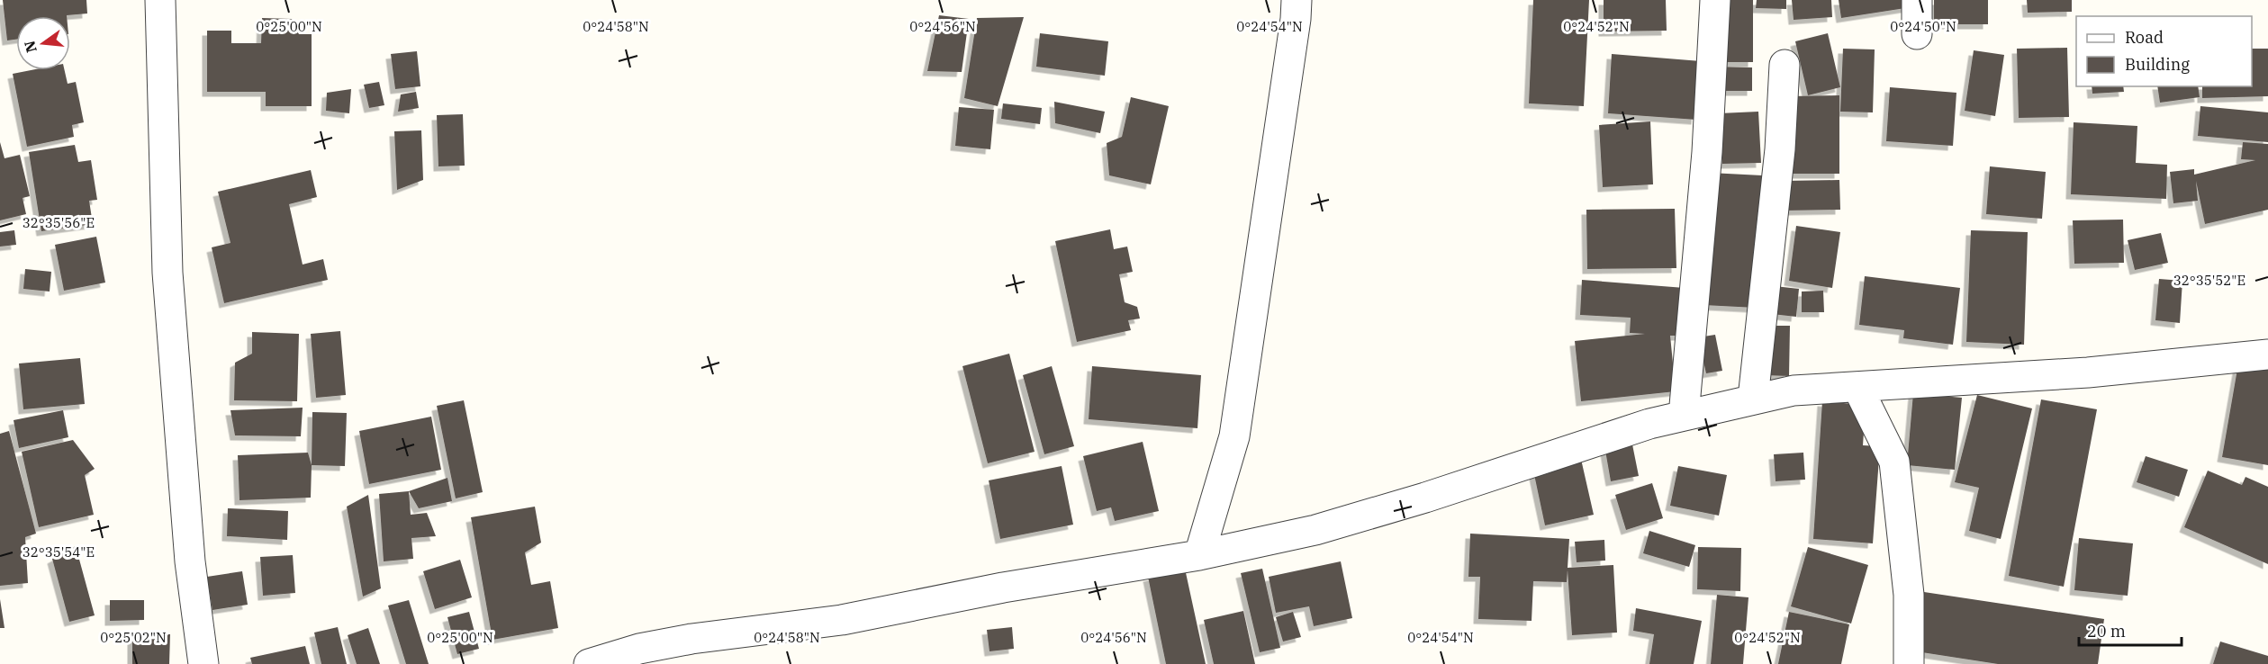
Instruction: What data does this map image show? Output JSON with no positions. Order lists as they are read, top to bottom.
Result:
{
  "legend": ["Road", "Building"],
  "scale_bar": "20 m",
  "north": "left",
  "coordinates": [
    "0°25'00\"N",
    "0°24'58\"N",
    "0°24'56\"N",
    "0°24'54\"N",
    "0°24'52\"N",
    "0°24'50\"N",
    "32°35'56\"E",
    "32°35'52\"E",
    "32°35'54\"E",
    "0°25'02\"N"
  ]
}
